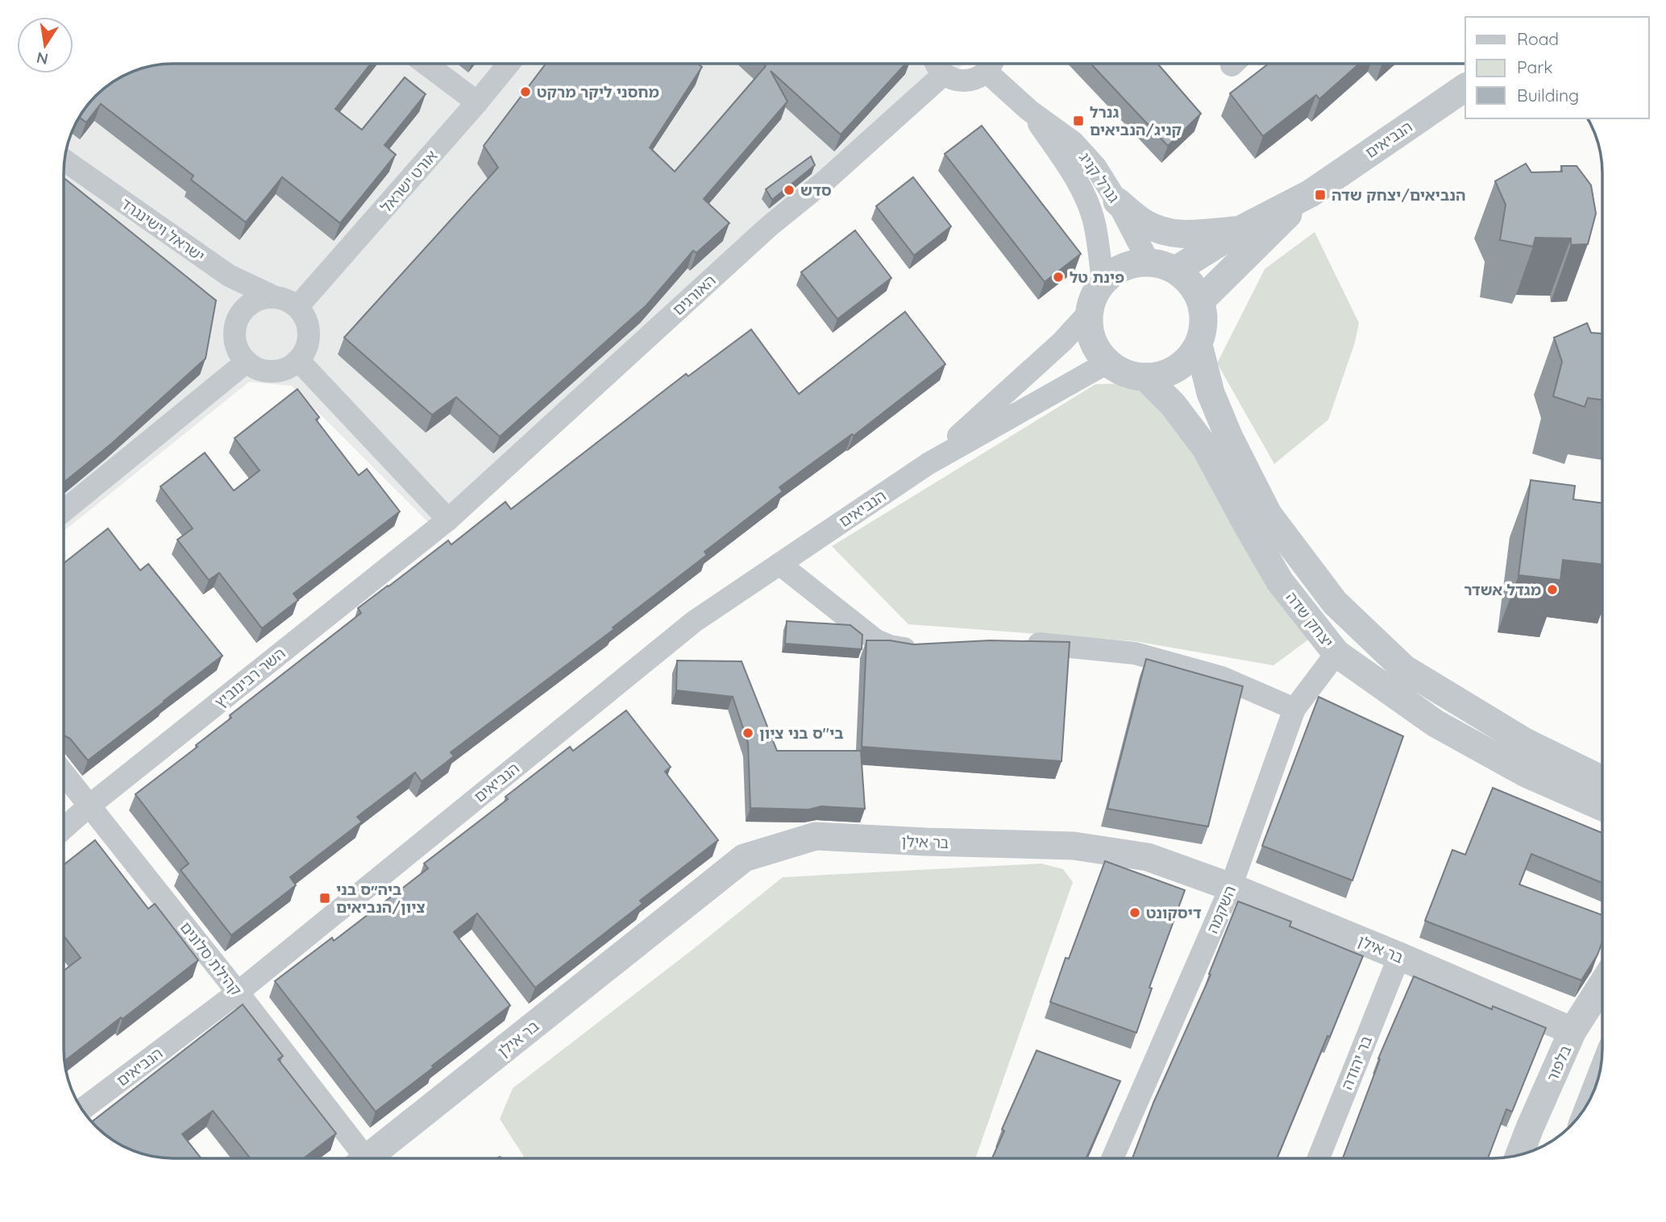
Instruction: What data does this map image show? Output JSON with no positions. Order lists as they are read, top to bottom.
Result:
{
  "streets": {
    "street": [
      "הנביאים",
      "גנרל קניג",
      "אורט ישראל",
      "ישראל וישינגרד",
      "האורגים",
      "יצחק שדה",
      "השר רבינוביץ",
      "בר אילן",
      "השקמה",
      "קהילת סלונים",
      "בר יהודה",
      "בלפור"
    ]
  },
  "crossings": [
    ["הנביאים", "גנרל קניג"],
    ["הנביאים", "יצחק שדה"],
    ["הנביאים", "קהילת סלונים"],
    ["גנרל קניג", "יצחק שדה"],
    ["אורט ישראל", "ישראל וישינגרד"],
    ["האורגים", "השר רבינוביץ"],
    ["יצחק שדה", "השקמה"],
    ["השר רבינוביץ", "קהילת סלונים"],
    ["בר אילן", "השקמה"],
    ["בר אילן", "בר יהודה"],
    ["בר אילן", "בלפור"]
  ],
  "places": {
    "other": [
      "מחסני ליקר מרקט",
      "סדש",
      "פינת טל",
      "מגדל אשדר",
      "בי\"ס בני ציון",
      "דיסקונט"
    ],
    "transit": ["גנרל קניג/הנביאים", "הנביאים/יצחק שדה", "ביה״ס בני ציון/הנביאים"]
  },
  "legend": ["Road", "Park", "Building"],
  "north": "bottom"
}
